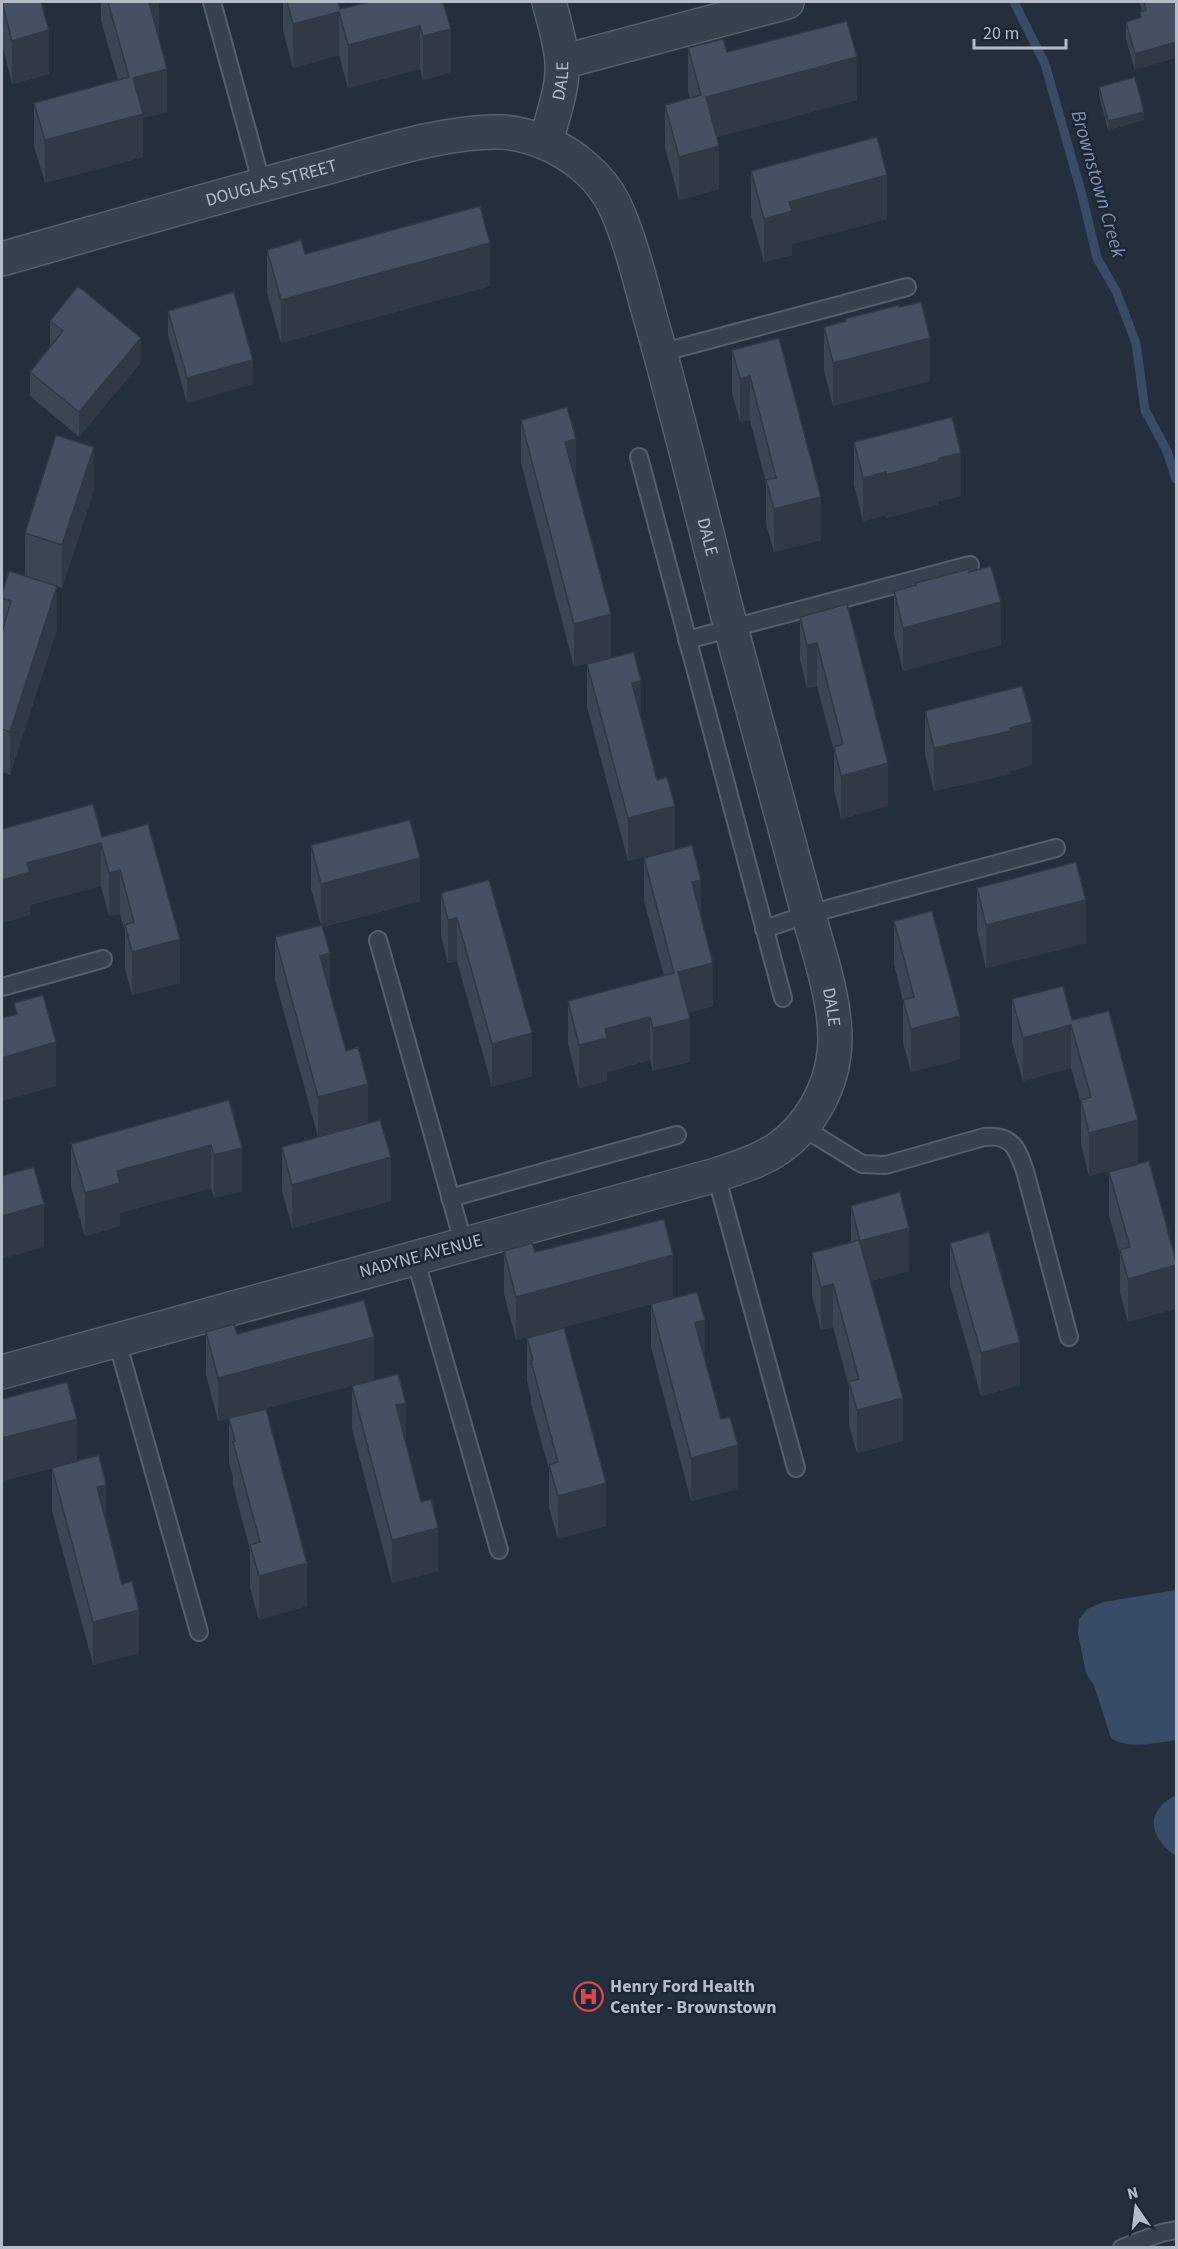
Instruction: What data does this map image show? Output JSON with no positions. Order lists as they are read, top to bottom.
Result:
{
  "streets": {
    "street": ["DALE", "DOUGLAS STREET", "NADYNE AVENUE"]
  },
  "crossings": [
    ["DALE", "DOUGLAS STREET"],
    ["DALE", "NADYNE AVENUE"]
  ],
  "water": ["Brownstown Creek"],
  "places": {
    "hospital": ["Henry Ford Health Center - Brownstown"]
  },
  "scale_bar": "20 m",
  "north": "top"
}
